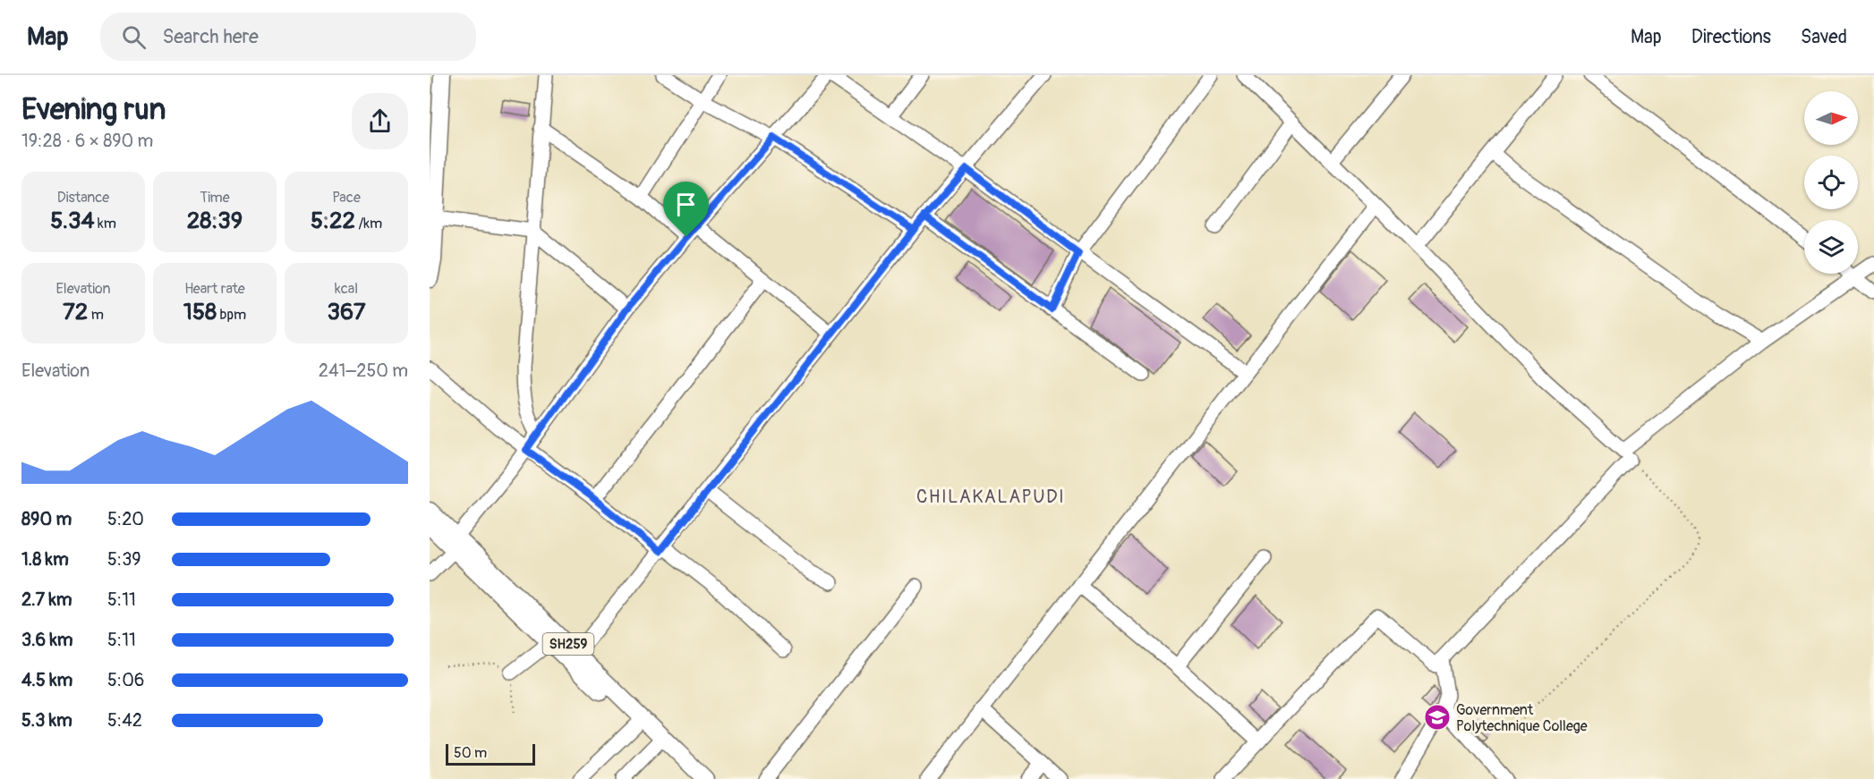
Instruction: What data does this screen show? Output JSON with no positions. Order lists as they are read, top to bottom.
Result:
{
  "streets": {
    "main road": ["SH259"]
  },
  "districts": ["CHILAKALAPUDI"],
  "places": {
    "school or university": ["Government Polytechnique College"]
  },
  "scale_bar": "50 m",
  "north": "right",
  "page": {
    "header": "Map",
    "search": "Search here",
    "nav": ["Map", "Directions", "Saved"],
    "heading": ["Evening run", "19:28 · 6 × 890 m"],
    "stats": [
      ["Distance", "5.34 km"],
      ["Time", "28:39"],
      ["Pace", "5:22 /km"],
      ["Elevation", "72 m"],
      ["Heart rate", "158 bpm"],
      ["kcal", "367"]
    ],
    "chart": ["Elevation", "241–250 m"],
    "list": [
      {
        "name": "890 m",
        "note": "5:20"
      },
      {
        "name": "1.8 km",
        "note": "5:39"
      },
      {
        "name": "2.7 km",
        "note": "5:11"
      },
      {
        "name": "3.6 km",
        "note": "5:11"
      },
      {
        "name": "4.5 km",
        "note": "5:06"
      },
      {
        "name": "5.3 km",
        "note": "5:42"
      }
    ],
    "scale": "50 m"
  }
}
